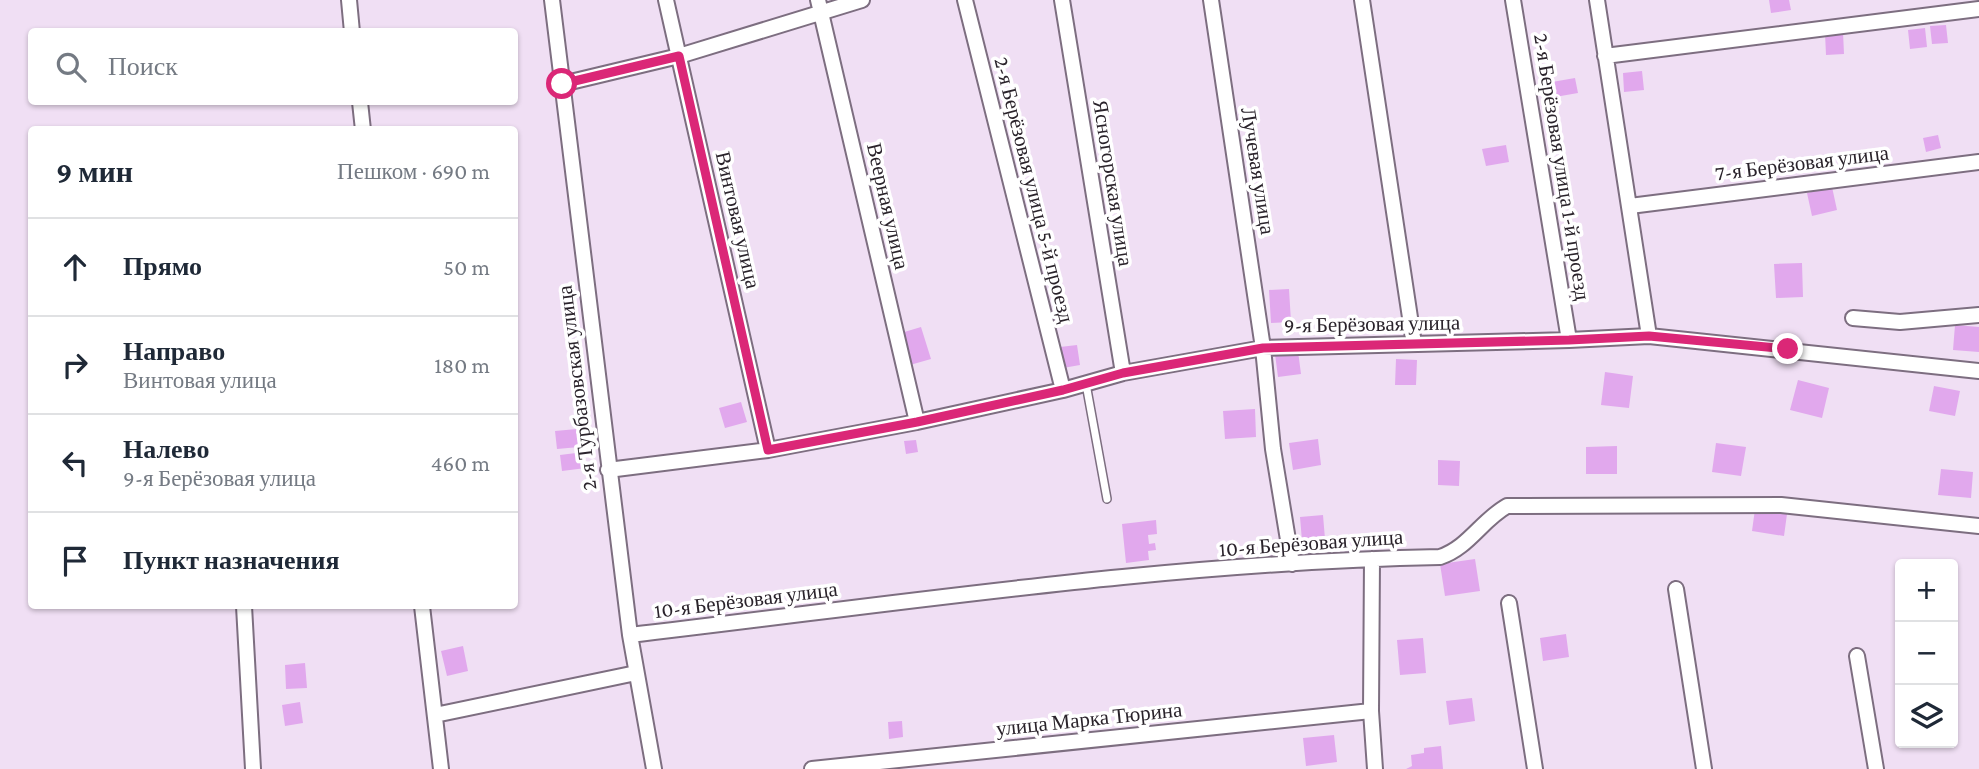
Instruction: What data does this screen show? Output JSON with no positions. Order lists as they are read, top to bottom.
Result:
{
  "streets": {
    "street": [
      "7-я Берёзовая улица",
      "2-я Берёзовая улица 1-й проезд",
      "Лучевая улица",
      "Ясногорская улица",
      "2-я Берёзовая улица 5-й проезд",
      "Веерная улица",
      "Винтовая улица",
      "9-я Берёзовая улица",
      "2-я Турбазовская улица",
      "10-я Берёзовая улица",
      "улица Марка Тюрина"
    ]
  },
  "crossings": [
    ["2-я Берёзовая улица 1-й проезд", "9-я Берёзовая улица"],
    ["Лучевая улица", "9-я Берёзовая улица"],
    ["Лучевая улица", "10-я Берёзовая улица"],
    ["Ясногорская улица", "9-я Берёзовая улица"],
    ["2-я Берёзовая улица 5-й проезд", "9-я Берёзовая улица"],
    ["Веерная улица", "9-я Берёзовая улица"],
    ["Винтовая улица", "9-я Берёзовая улица"],
    ["9-я Берёзовая улица", "2-я Турбазовская улица"],
    ["2-я Турбазовская улица", "10-я Берёзовая улица"]
  ],
  "page": {
    "search": "Поиск",
    "heading": ["9 мин", "Пешком · 690 m"],
    "list": [
      ["Прямо", "50 m"],
      ["Направо", "Винтовая улица", "180 m"],
      ["Налево", "9-я Берёзовая улица", "460 m"],
      "Пункт назначения"
    ],
    "map_buttons": ["+", "−"]
  }
}
